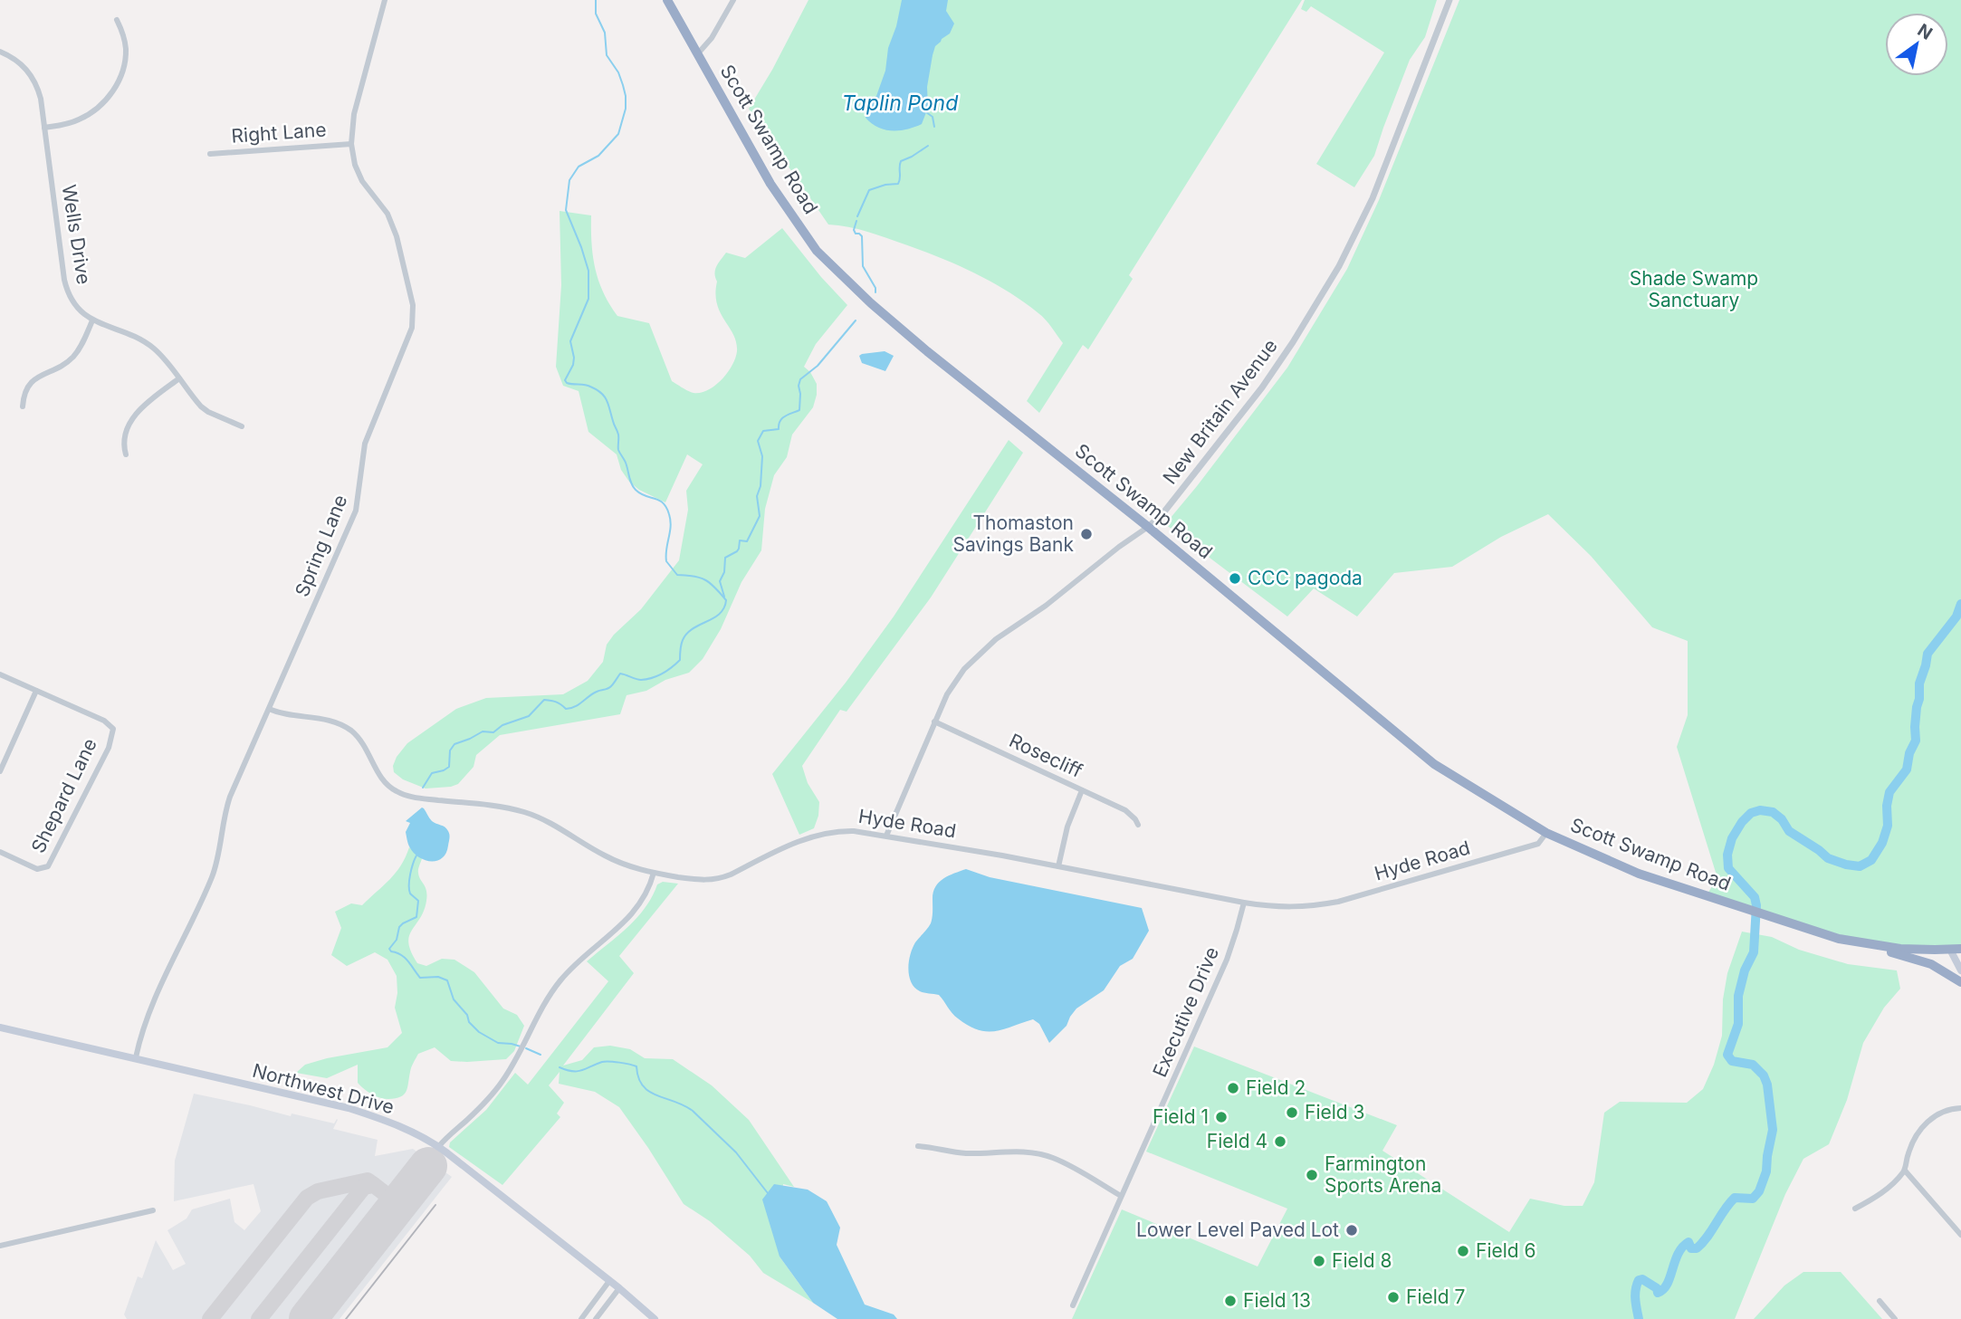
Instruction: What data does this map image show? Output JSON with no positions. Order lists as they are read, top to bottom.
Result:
{
  "streets": {
    "highway": ["Scott Swamp Road"],
    "main road": ["Northwest Drive"],
    "street": [
      "Right Lane",
      "Wells Drive",
      "New Britain Avenue",
      "Spring Lane",
      "Rosecliff",
      "Shepard Lane",
      "Hyde Road",
      "Executive Drive"
    ]
  },
  "crossings": [
    ["Right Lane", "Spring Lane"],
    ["Scott Swamp Road", "New Britain Avenue"],
    ["Scott Swamp Road", "Hyde Road"],
    ["New Britain Avenue", "Rosecliff"],
    ["New Britain Avenue", "Hyde Road"],
    ["Spring Lane", "Hyde Road"],
    ["Spring Lane", "Northwest Drive"],
    ["Hyde Road", "Executive Drive"]
  ],
  "water": ["Taplin Pond"],
  "parks": ["Shade Swamp Sanctuary"],
  "places": [
    "Thomaston Savings Bank",
    "CCC pagoda",
    "Field 2",
    "Field 3",
    "Field 1",
    "Field 4",
    "Farmington Sports Arena",
    "Lower Level Paved Lot",
    "Field 6",
    "Field 8",
    "Field 7",
    "Field 13"
  ],
  "north": "top right"
}
